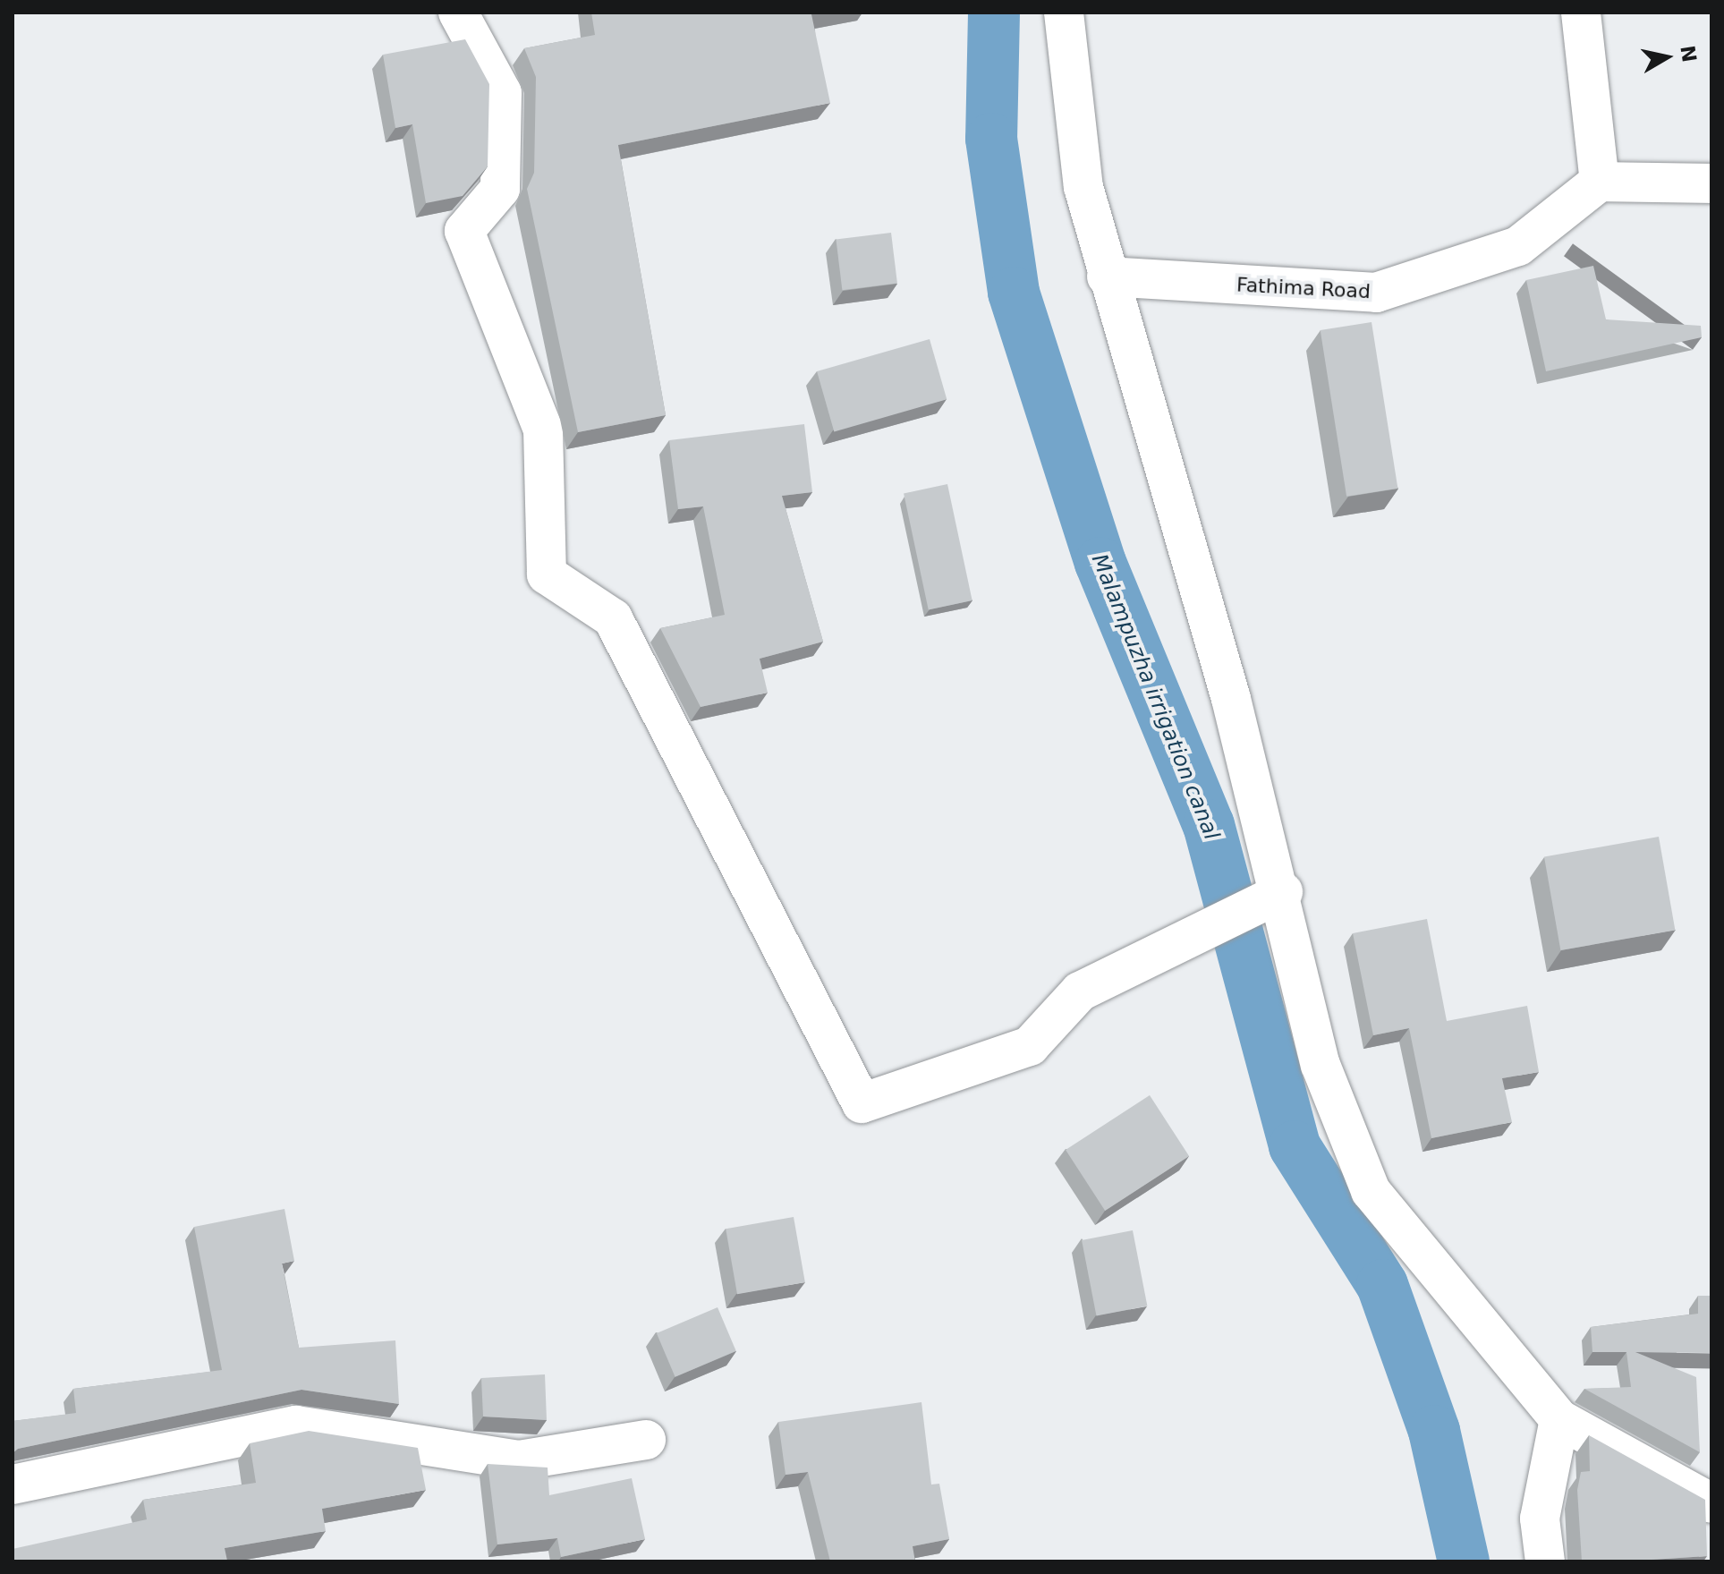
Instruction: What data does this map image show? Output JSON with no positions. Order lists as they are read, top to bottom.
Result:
{
  "streets": {
    "street": ["Fathima Road"]
  },
  "water": ["Malampuzha irrigation canal"],
  "north": "right"
}
